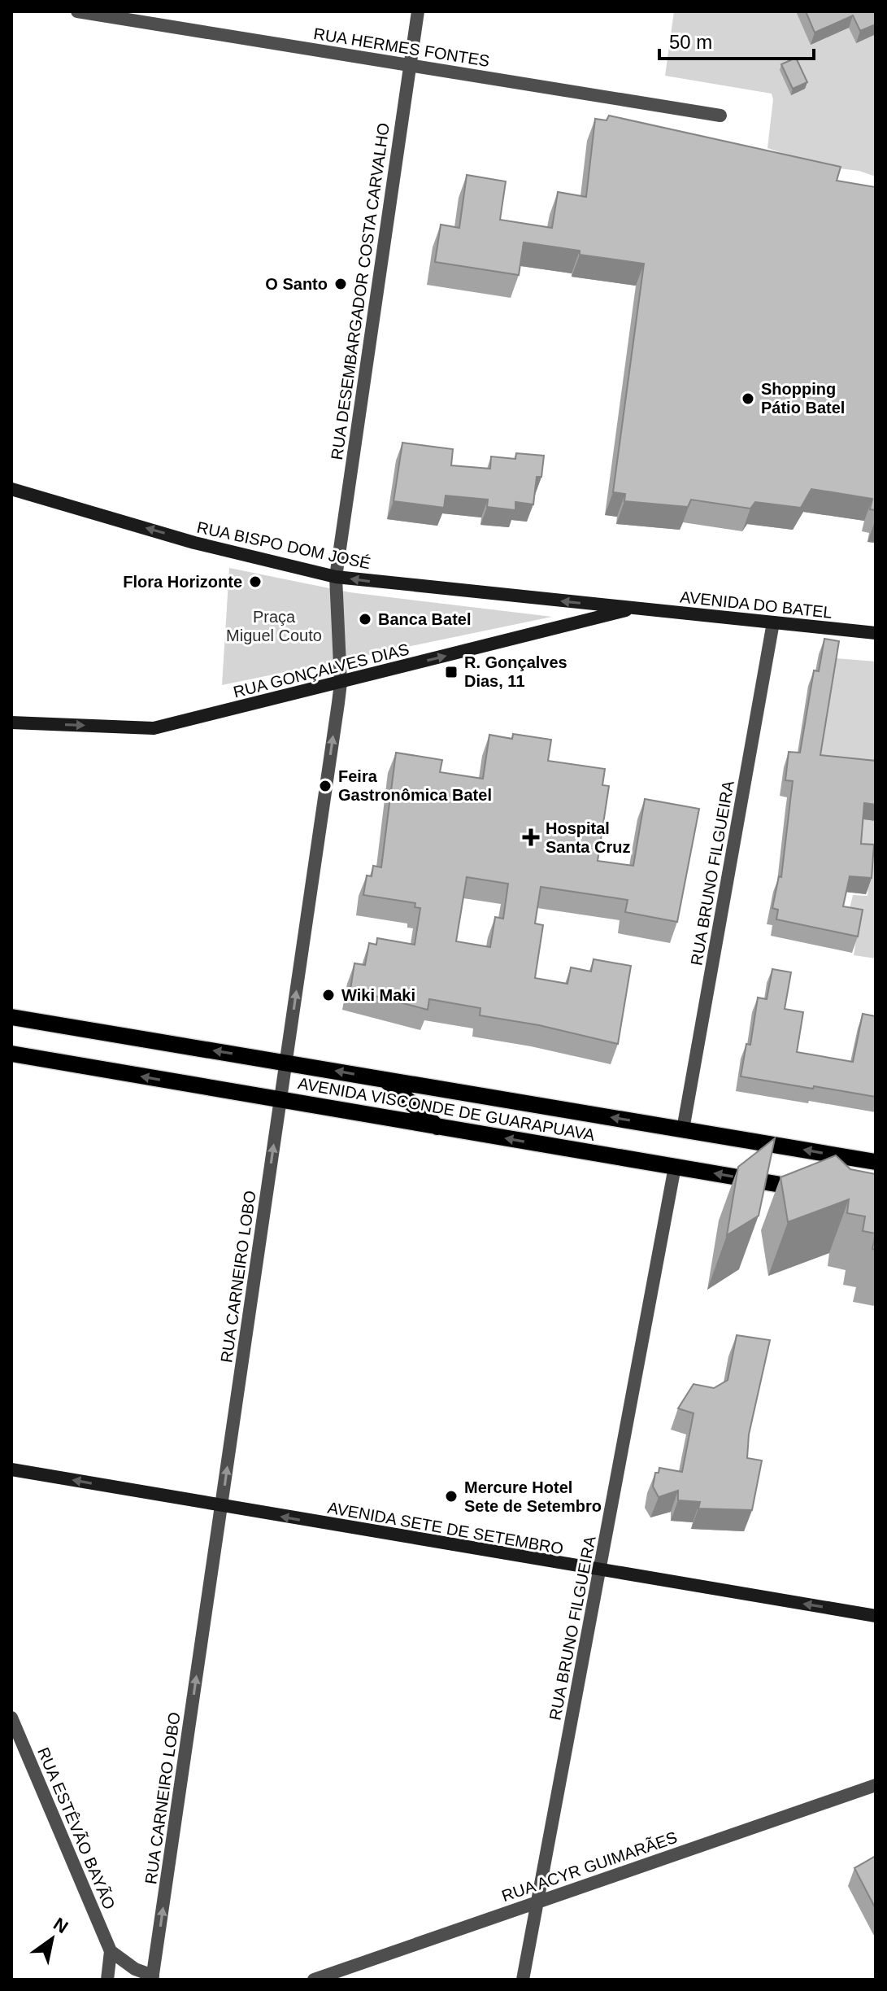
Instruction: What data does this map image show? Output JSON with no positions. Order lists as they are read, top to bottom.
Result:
{
  "streets": {
    "main road": [
      "RUA BISPO DOM JOSÉ",
      "AVENIDA DO BATEL",
      "RUA GONÇALVES DIAS",
      "AVENIDA VISCONDE DE GUARAPUAVA",
      "AVENIDA SETE DE SETEMBRO"
    ],
    "street": [
      "RUA HERMES FONTES",
      "RUA DESEMBARGADOR COSTA CARVALHO",
      "RUA BRUNO FILGUEIRA",
      "RUA CARNEIRO LOBO",
      "RUA ESTÊVÃO BAYÃO",
      "RUA ACYR GUIMARÃES"
    ]
  },
  "crossings": [
    ["RUA HERMES FONTES", "RUA DESEMBARGADOR COSTA CARVALHO"],
    ["RUA DESEMBARGADOR COSTA CARVALHO", "RUA BISPO DOM JOSÉ"],
    ["RUA DESEMBARGADOR COSTA CARVALHO", "RUA CARNEIRO LOBO"],
    ["RUA BISPO DOM JOSÉ", "AVENIDA DO BATEL"],
    ["RUA BISPO DOM JOSÉ", "RUA GONÇALVES DIAS"],
    ["RUA BISPO DOM JOSÉ", "RUA CARNEIRO LOBO"],
    ["AVENIDA DO BATEL", "RUA GONÇALVES DIAS"],
    ["AVENIDA DO BATEL", "RUA BRUNO FILGUEIRA"],
    ["RUA GONÇALVES DIAS", "RUA CARNEIRO LOBO"],
    ["RUA BRUNO FILGUEIRA", "AVENIDA VISCONDE DE GUARAPUAVA"],
    ["RUA BRUNO FILGUEIRA", "AVENIDA SETE DE SETEMBRO"],
    ["RUA BRUNO FILGUEIRA", "RUA ACYR GUIMARÃES"],
    ["AVENIDA VISCONDE DE GUARAPUAVA", "RUA CARNEIRO LOBO"],
    ["RUA CARNEIRO LOBO", "AVENIDA SETE DE SETEMBRO"]
  ],
  "one_way": [
    "RUA BISPO DOM JOSÉ",
    "RUA GONÇALVES DIAS",
    "AVENIDA VISCONDE DE GUARAPUAVA",
    "RUA CARNEIRO LOBO",
    "AVENIDA SETE DE SETEMBRO"
  ],
  "parks": ["Praça Miguel Couto"],
  "places": {
    "other": [
      "O Santo",
      "Shopping Pátio Batel",
      "Flora Horizonte",
      "Banca Batel",
      "Feira Gastronômica Batel",
      "Wiki Maki",
      "Mercure Hotel Sete de Setembro"
    ],
    "transit": ["R. Gonçalves Dias, 11"],
    "health": ["Hospital Santa Cruz"]
  },
  "scale_bar": "50 m",
  "north": "top right"
}
